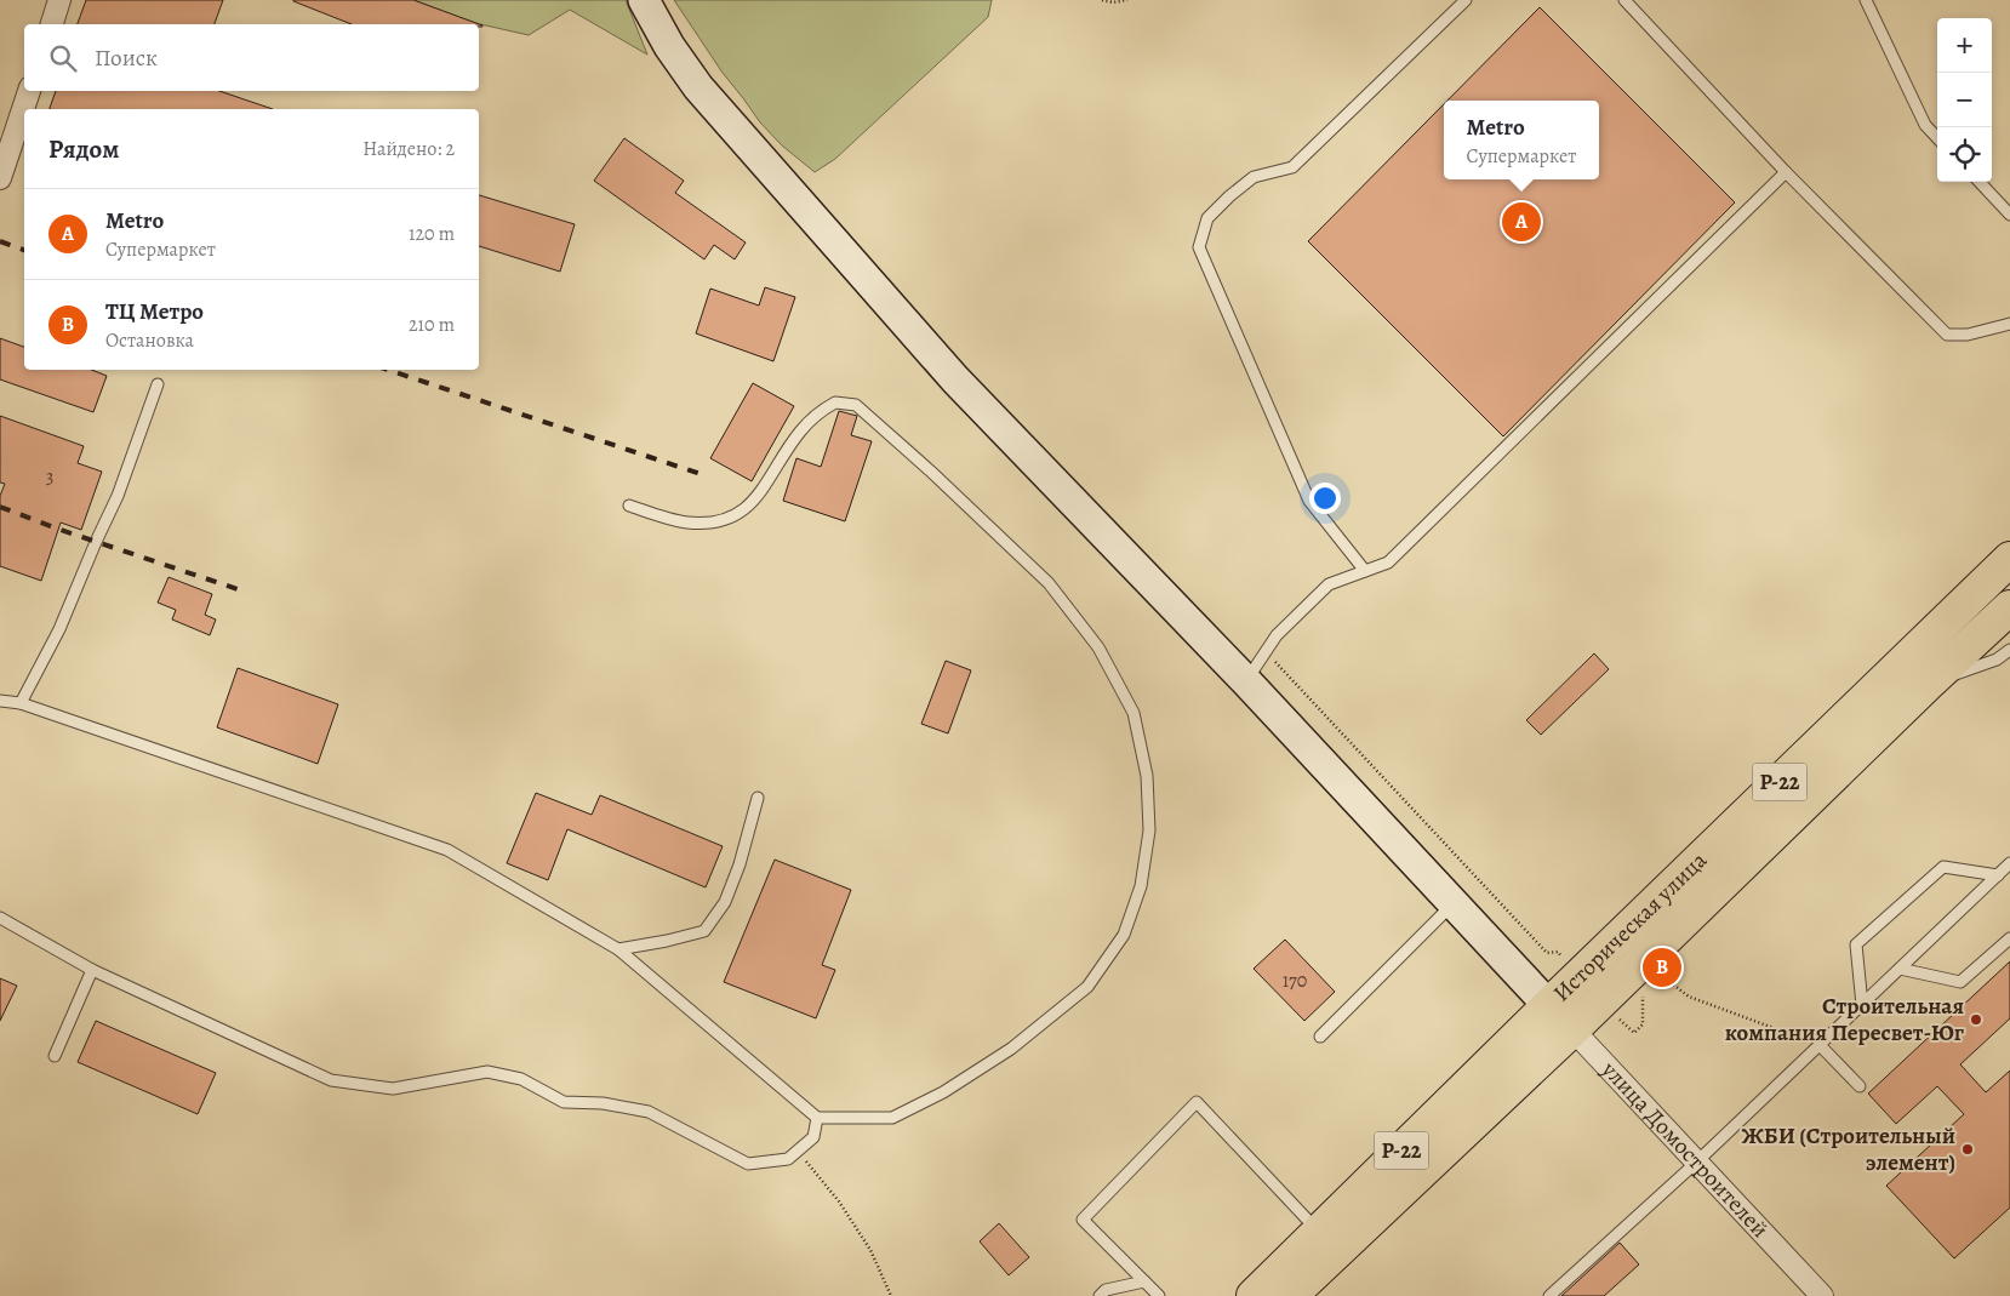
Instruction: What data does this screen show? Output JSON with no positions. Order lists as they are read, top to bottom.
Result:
{
  "streets": {
    "highway": ["Р-22", "Историческая улица"],
    "main road": ["улица Домостроителей"]
  },
  "crossings": [
    ["Историческая улица", "улица Домостроителей"]
  ],
  "places": ["Строительная компания Пересвет-Юг", "ЖБИ (Строительный элемент)"],
  "house_numbers": ["3", "170"],
  "page": {
    "map_buttons": ["+", "−"],
    "search": "Поиск",
    "popup": ["Metro", "Супермаркет"],
    "heading": ["Рядом", "Найдено: 2"],
    "list": [
      {
        "mark": "A",
        "name": "Metro",
        "note": "Супермаркет",
        "value": "120 m"
      },
      {
        "mark": "B",
        "name": "ТЦ Метро",
        "note": "Остановка",
        "value": "210 m"
      }
    ],
    "pins": ["A", "B"]
  }
}
